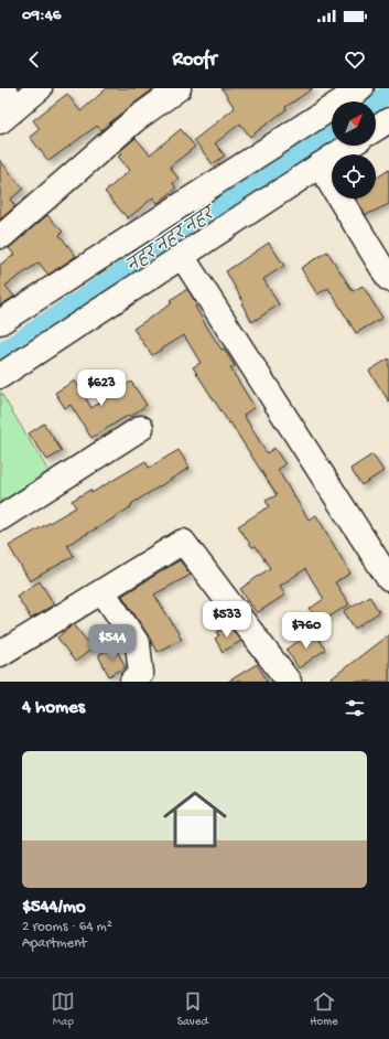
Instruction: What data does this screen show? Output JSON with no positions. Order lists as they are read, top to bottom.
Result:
{
  "water": ["नहर नहर नहर"],
  "north": "top right",
  "page": {
    "status": "09:46",
    "header": "Roofr",
    "price": [
      "$623",
      "$533",
      "$760",
      "$544"
    ],
    "heading": "4 homes",
    "list": [
      {
        "name": "$544/mo",
        "note": "2 rooms · 64 m² · Apartment"
      }
    ],
    "tabs": ["Map", "Saved", "Home"]
  }
}
